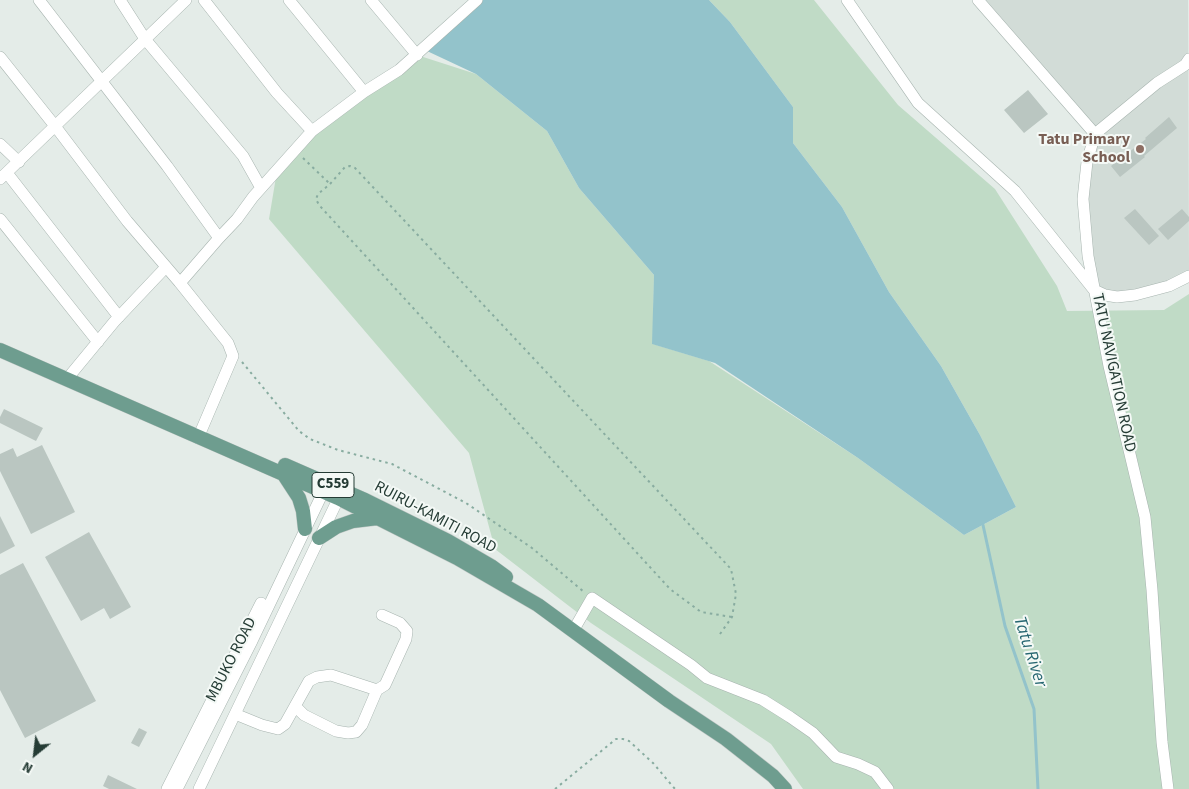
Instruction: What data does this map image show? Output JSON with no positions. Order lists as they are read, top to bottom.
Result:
{
  "streets": {
    "main road": ["C559", "RUIRU-KAMITI ROAD"],
    "street": ["TATU NAVIGATION ROAD", "MBUKO ROAD"]
  },
  "water": ["Tatu River"],
  "places": ["Tatu Primary School"],
  "north": "bottom left"
}
